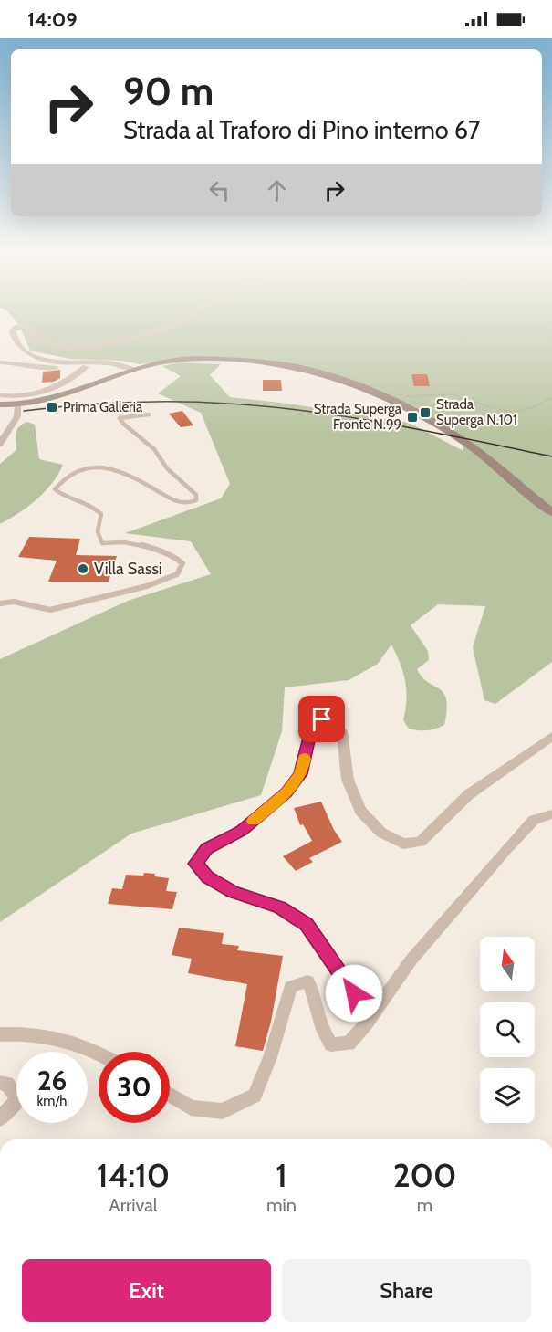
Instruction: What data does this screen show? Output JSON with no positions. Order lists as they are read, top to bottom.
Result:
{
  "places": {
    "transit": ["Prima Galleria", "Strada Superga N.101", "Strada Superga Fronte N.99"],
    "other": ["Villa Sassi"]
  },
  "north": "top",
  "page": {
    "status": "14:09",
    "turn": ["90 m", "Strada al Traforo di Pino interno 67"],
    "speed": "26 km/h",
    "limit": "30",
    "eta": [
      "14:10",
      "Arrival",
      "1",
      "min",
      "200",
      "m"
    ],
    "buttons": ["Exit", "Share"]
  }
}
